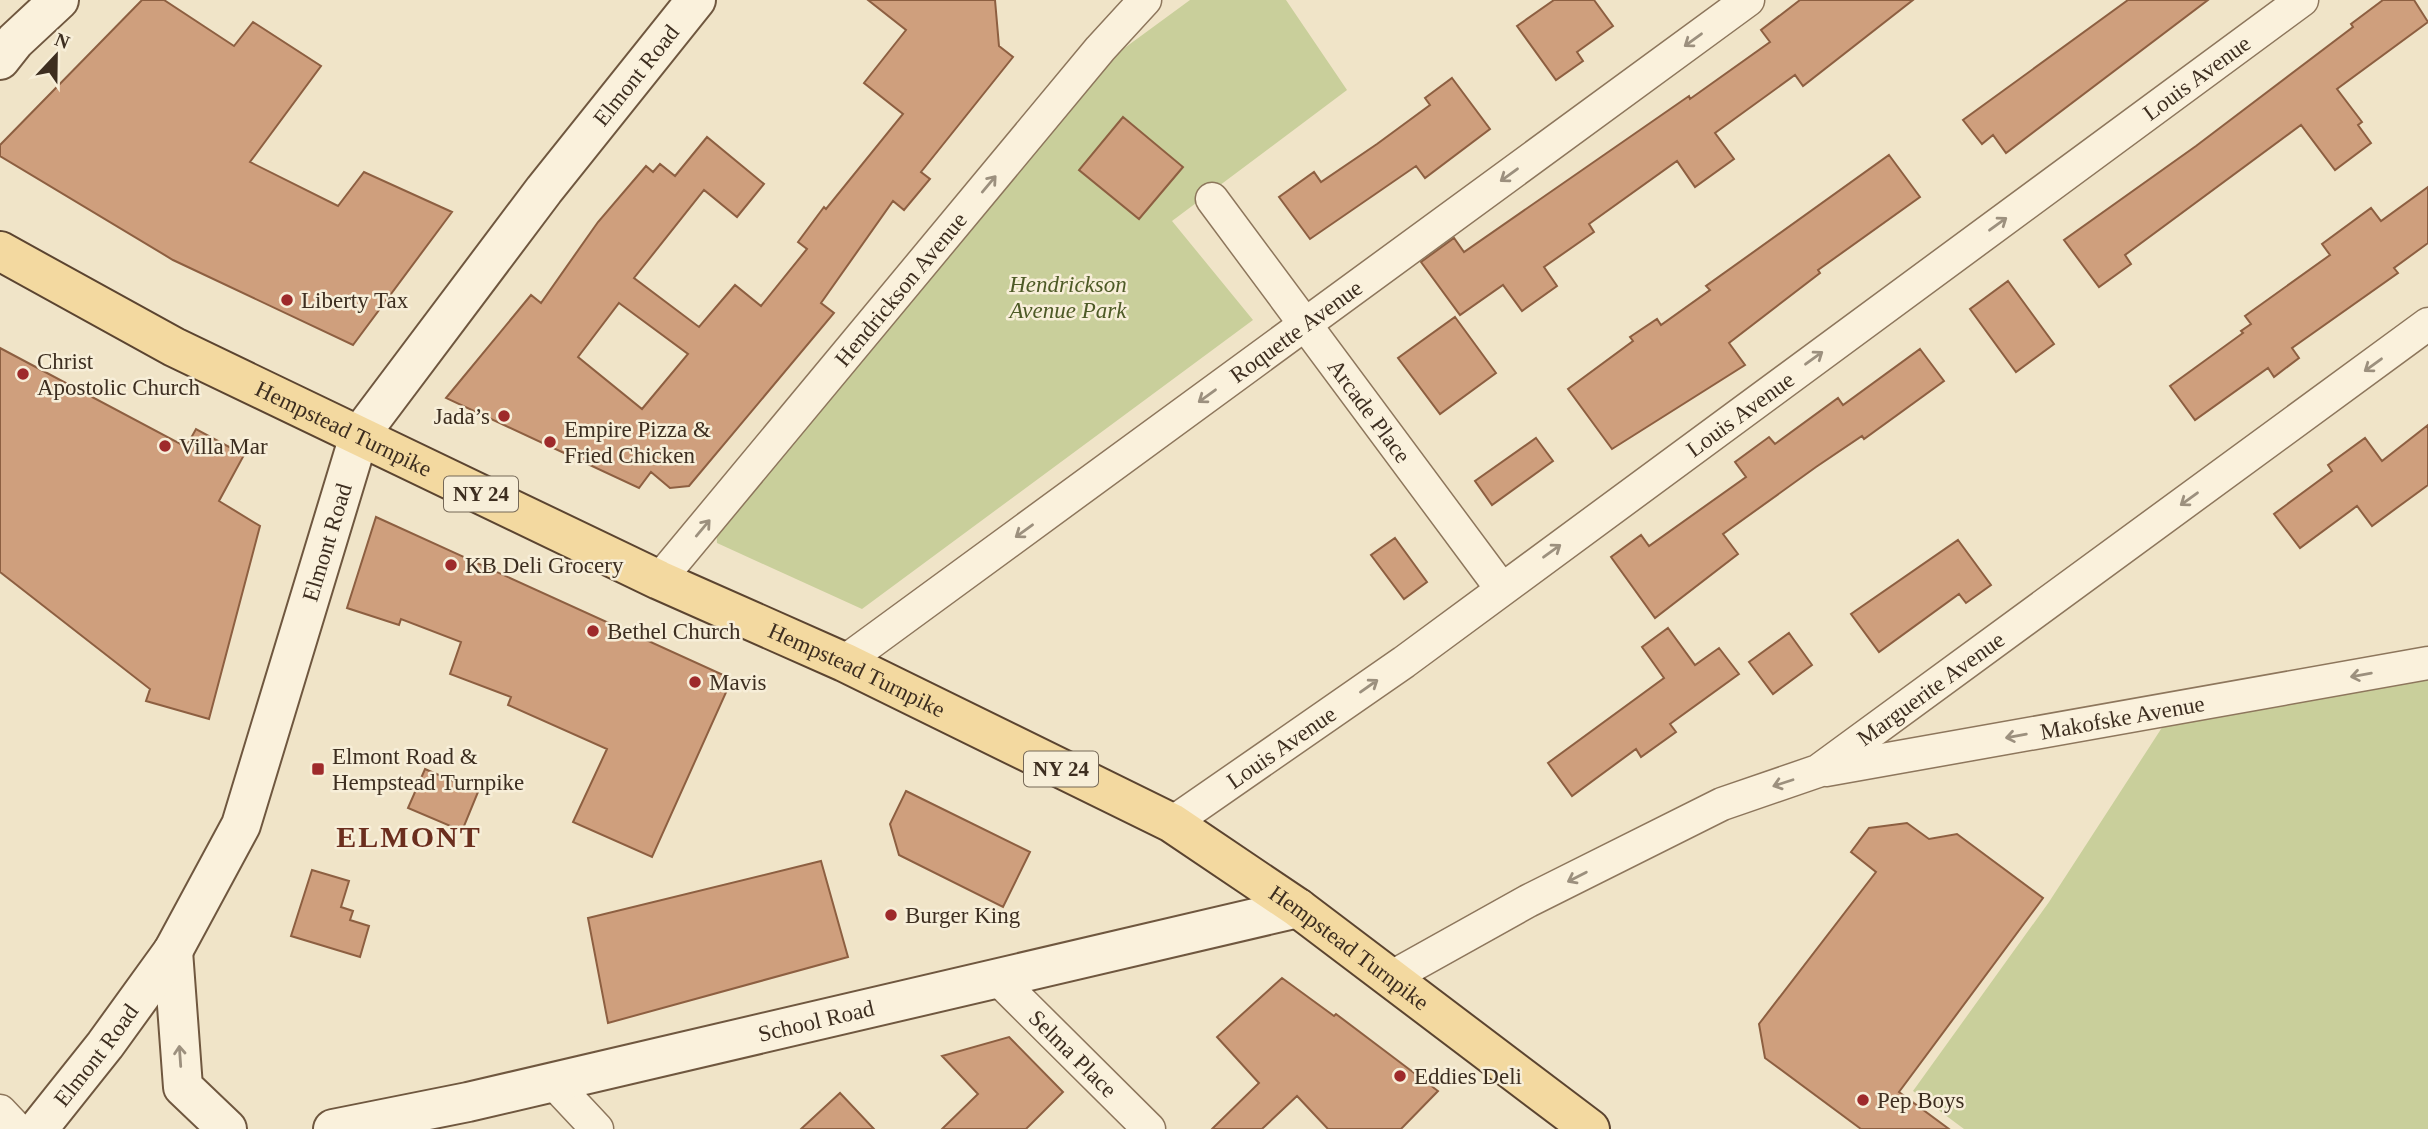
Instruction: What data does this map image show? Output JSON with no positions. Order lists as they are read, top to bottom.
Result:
{
  "streets": {
    "main road": [
      "Elmont Road",
      "Hempstead Turnpike",
      "NY 24",
      "School Road"
    ],
    "street": [
      "Louis Avenue",
      "Hendrickson Avenue",
      "Roquette Avenue",
      "Arcade Place",
      "Marguerite Avenue",
      "Makofske Avenue",
      "Selma Place"
    ]
  },
  "crossings": [
    ["Elmont Road", "Hempstead Turnpike"],
    ["Louis Avenue", "Arcade Place"],
    ["Louis Avenue", "Hempstead Turnpike"],
    ["Hendrickson Avenue", "Hempstead Turnpike"],
    ["Roquette Avenue", "Arcade Place"],
    ["Roquette Avenue", "Hempstead Turnpike"],
    ["Hempstead Turnpike", "Marguerite Avenue"],
    ["Hempstead Turnpike", "School Road"],
    ["Marguerite Avenue", "Makofske Avenue"],
    ["School Road", "Selma Place"]
  ],
  "one_way": [
    "Louis Avenue",
    "Hendrickson Avenue",
    "Roquette Avenue",
    "Marguerite Avenue",
    "Makofske Avenue"
  ],
  "districts": ["ELMONT"],
  "parks": ["Hendrickson Avenue Park"],
  "places": {
    "other": [
      "Liberty Tax",
      "Christ Apostolic Church",
      "Jada’s",
      "Empire Pizza & Fried Chicken",
      "Villa Mar",
      "KB Deli Grocery",
      "Bethel Church",
      "Mavis",
      "Burger King",
      "Eddies Deli",
      "Pep Boys"
    ],
    "transit": ["Elmont Road & Hempstead Turnpike"]
  },
  "north": "top"
}
